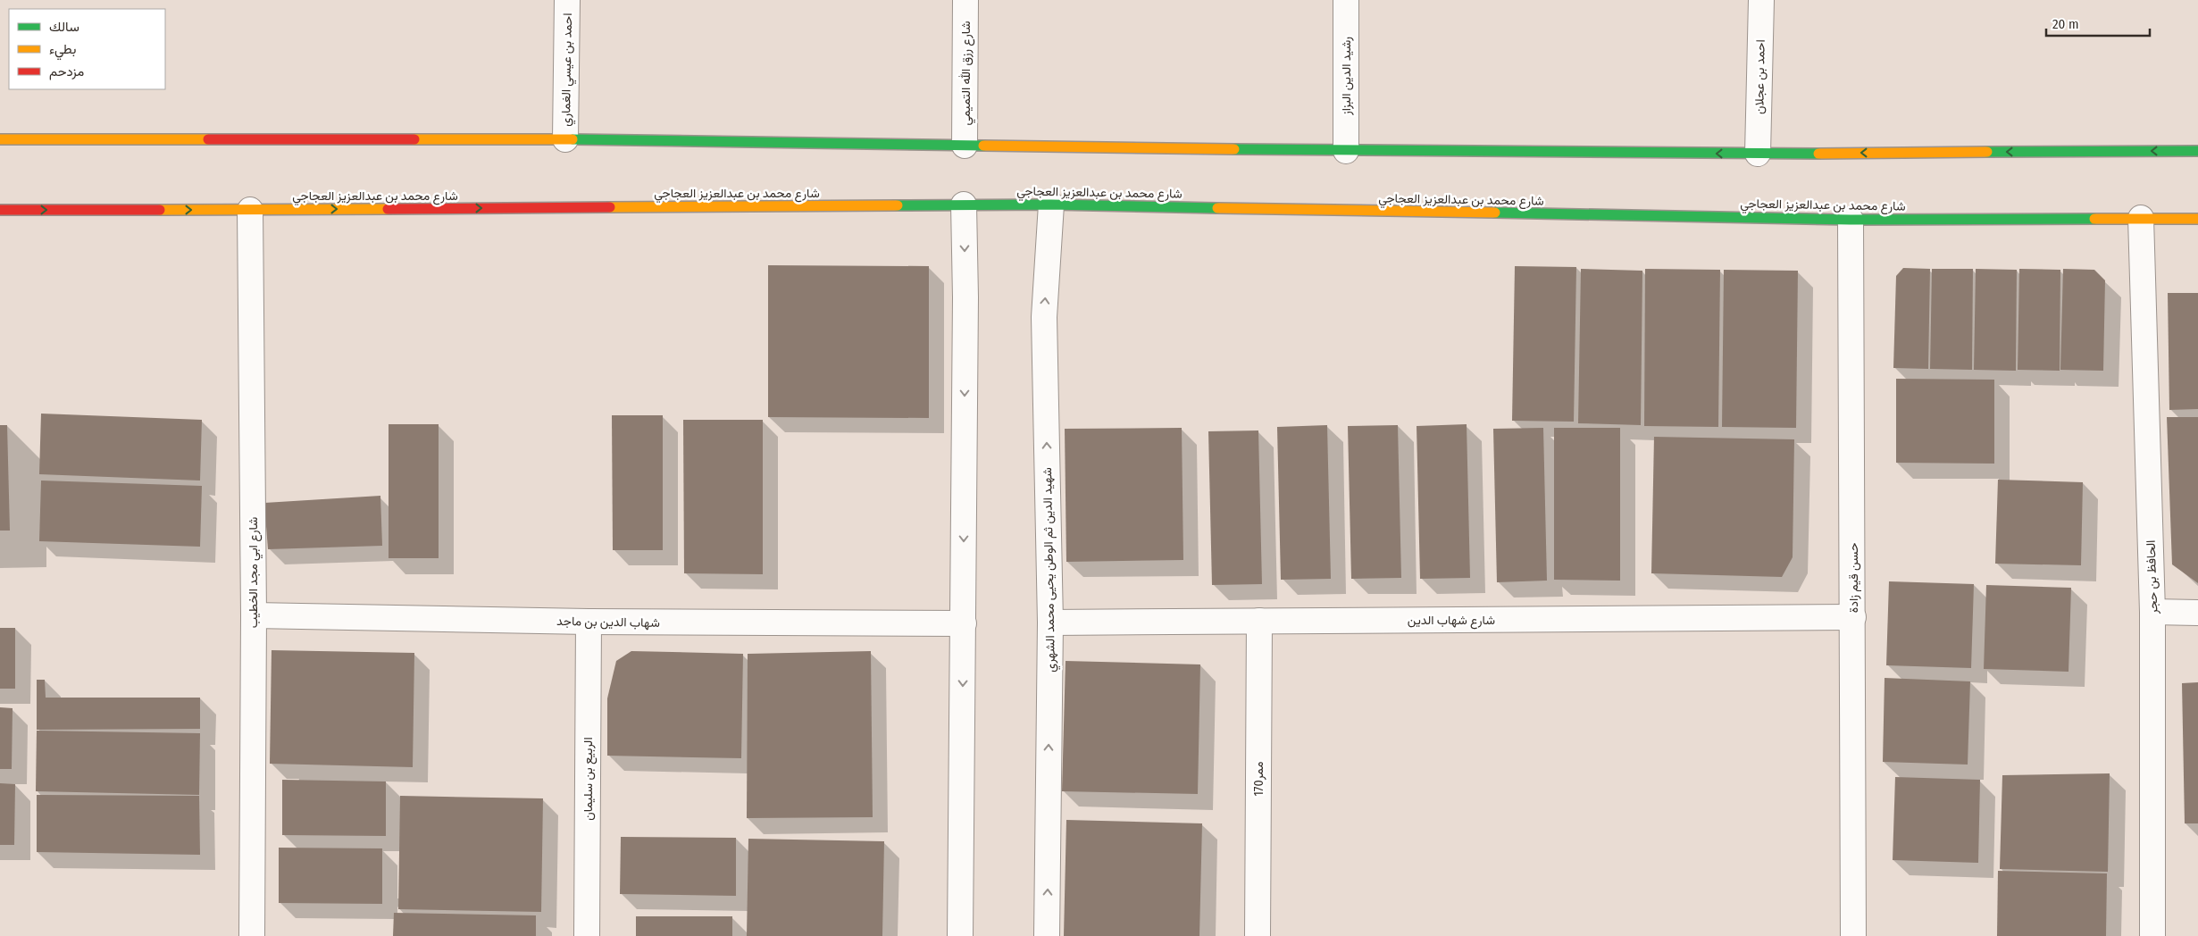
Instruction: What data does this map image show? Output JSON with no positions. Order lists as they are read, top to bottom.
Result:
{
  "streets": {
    "street": [
      "احمد بن عيسي الغماري",
      "شارع رزق الله التميمي",
      "رشيد الدين البزاز",
      "احمد بن عجلان",
      "شارع محمد بن عبدالعزيز العجاجي",
      "شهيد الدين ثم الوطن يحيى محمد الشهري",
      "شارع ابي مجد الخطيب",
      "الحافظ بن حجر",
      "حسن قيم زادة",
      "شارع شهاب الدين",
      "شهاب الدين بن ماجد",
      "الربيع بن سليمان",
      "ممر170"
    ]
  },
  "crossings": [
    ["شارع محمد بن عبدالعزيز العجاجي", "شهيد الدين ثم الوطن يحيى محمد الشهري"],
    ["شارع محمد بن عبدالعزيز العجاجي", "شارع ابي مجد الخطيب"],
    ["شارع محمد بن عبدالعزيز العجاجي", "الحافظ بن حجر"],
    ["شارع محمد بن عبدالعزيز العجاجي", "حسن قيم زادة"],
    ["شهيد الدين ثم الوطن يحيى محمد الشهري", "شارع شهاب الدين"],
    ["شارع ابي مجد الخطيب", "شهاب الدين بن ماجد"],
    ["حسن قيم زادة", "شارع شهاب الدين"],
    ["شارع شهاب الدين", "ممر170"],
    ["شهاب الدين بن ماجد", "الربيع بن سليمان"]
  ],
  "legend": ["سالك", "بطيء", "مزدحم"],
  "scale_bar": "20 m"
}
